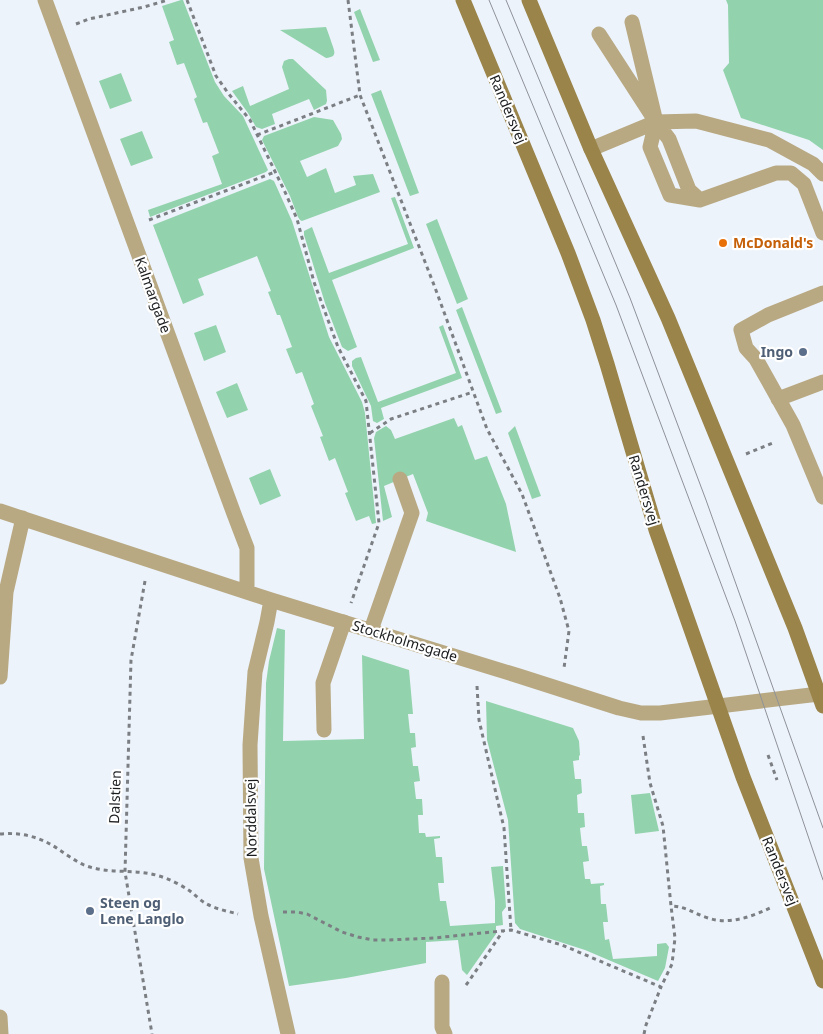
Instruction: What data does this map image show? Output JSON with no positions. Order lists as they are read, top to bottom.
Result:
{
  "streets": {
    "street": [
      "Randersvej",
      "Kalmargade",
      "Stockholmsgade",
      "Norddalsvej"
    ],
    "path": ["Dalstien"]
  },
  "crossings": [
    ["Randersvej", "Stockholmsgade"],
    ["Kalmargade", "Stockholmsgade"],
    ["Stockholmsgade", "Dalstien"],
    ["Stockholmsgade", "Norddalsvej"]
  ],
  "places": ["McDonald's", "Ingo", "Steen og Lene Langlo"]
}
